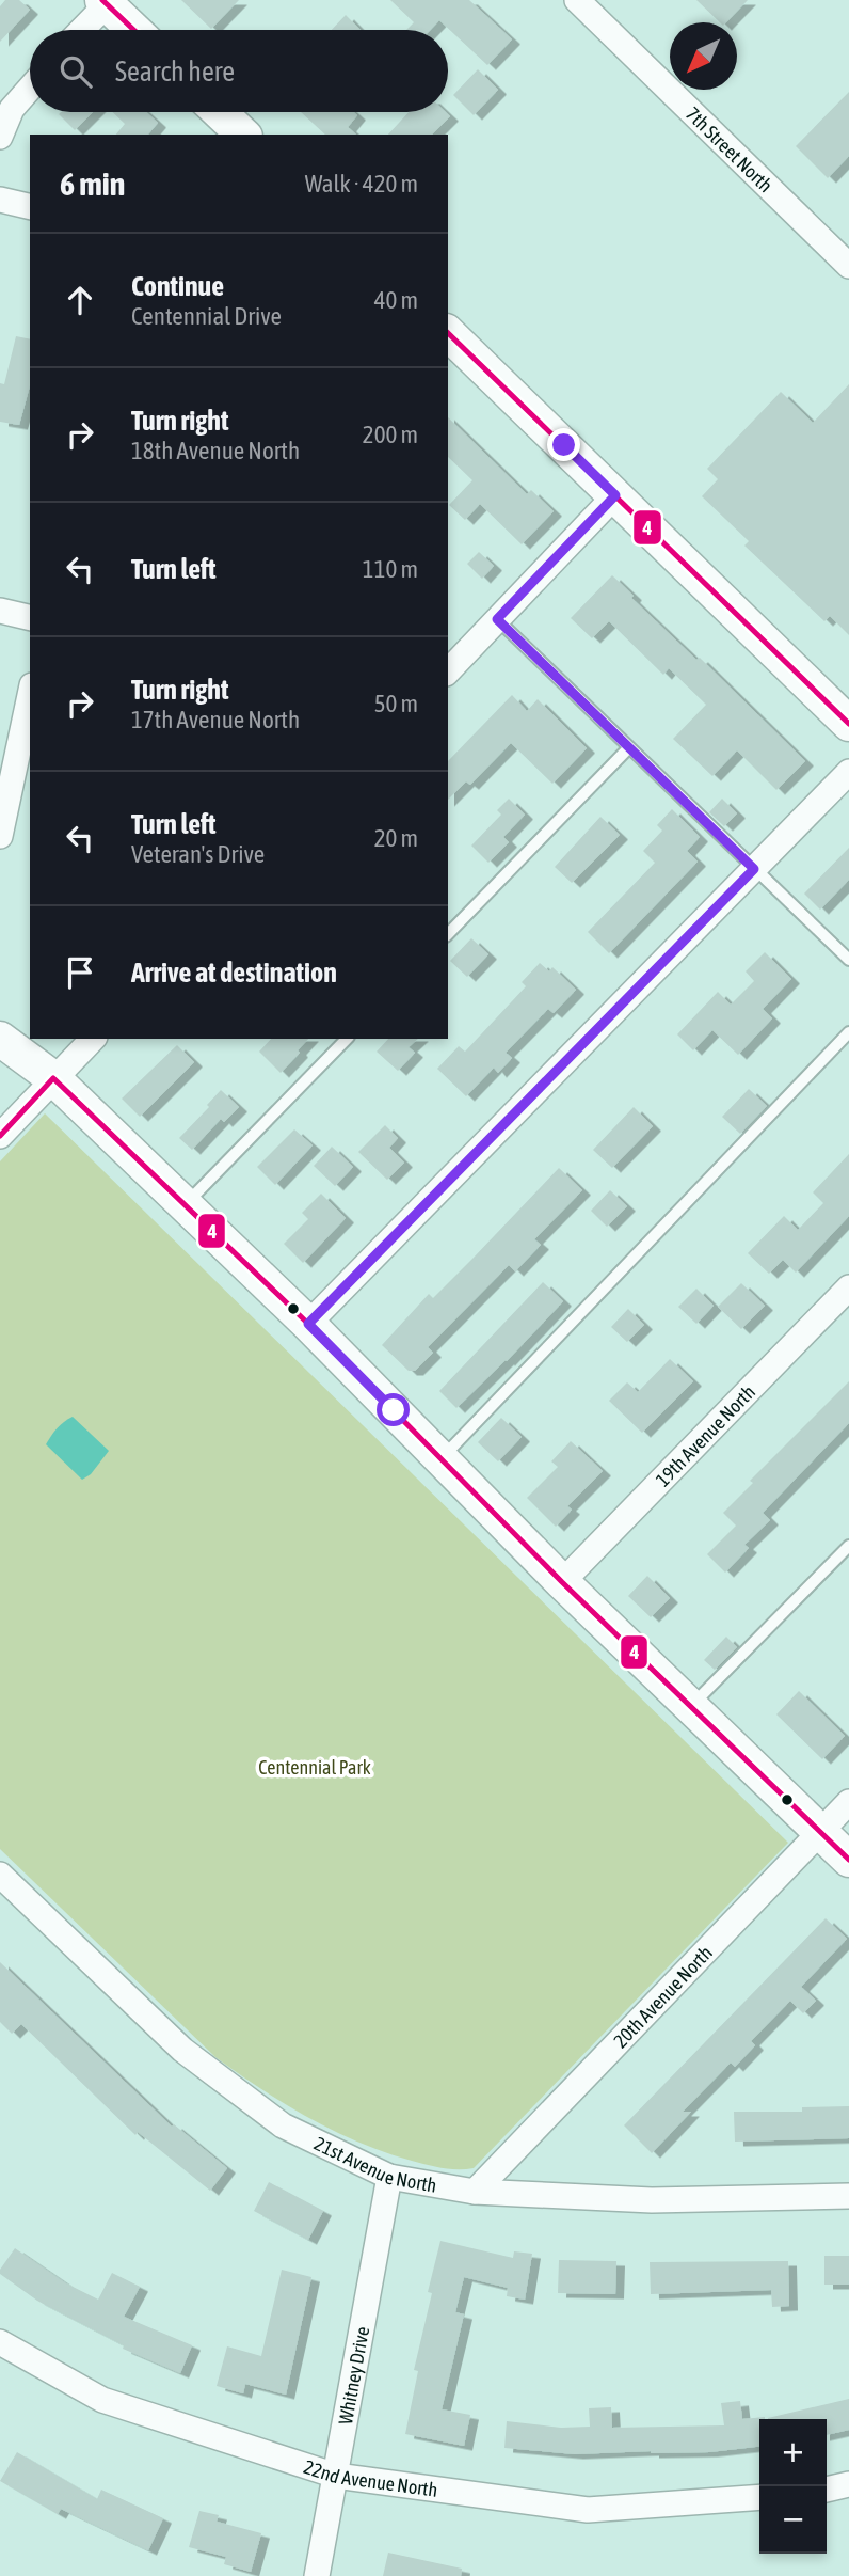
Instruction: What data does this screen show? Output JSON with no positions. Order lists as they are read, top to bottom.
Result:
{
  "streets": {
    "street": [
      "7th Street North",
      "19th Avenue North",
      "20th Avenue North",
      "21st Avenue North",
      "Whitney Drive",
      "22nd Avenue North"
    ]
  },
  "crossings": [
    ["20th Avenue North", "21st Avenue North"],
    ["21st Avenue North", "Whitney Drive"],
    ["Whitney Drive", "22nd Avenue North"]
  ],
  "parks": ["Centennial Park"],
  "lines": ["transit line 4"],
  "north": "bottom left",
  "page": {
    "search": "Search here",
    "heading": ["6 min", "Walk · 420 m"],
    "list": [
      ["Continue", "Centennial Drive", "40 m"],
      ["Turn right", "18th Avenue North", "200 m"],
      ["Turn left", "110 m"],
      ["Turn right", "17th Avenue North", "50 m"],
      ["Turn left", "Veteran's Drive", "20 m"],
      "Arrive at destination"
    ],
    "map_buttons": ["+", "−"]
  }
}
